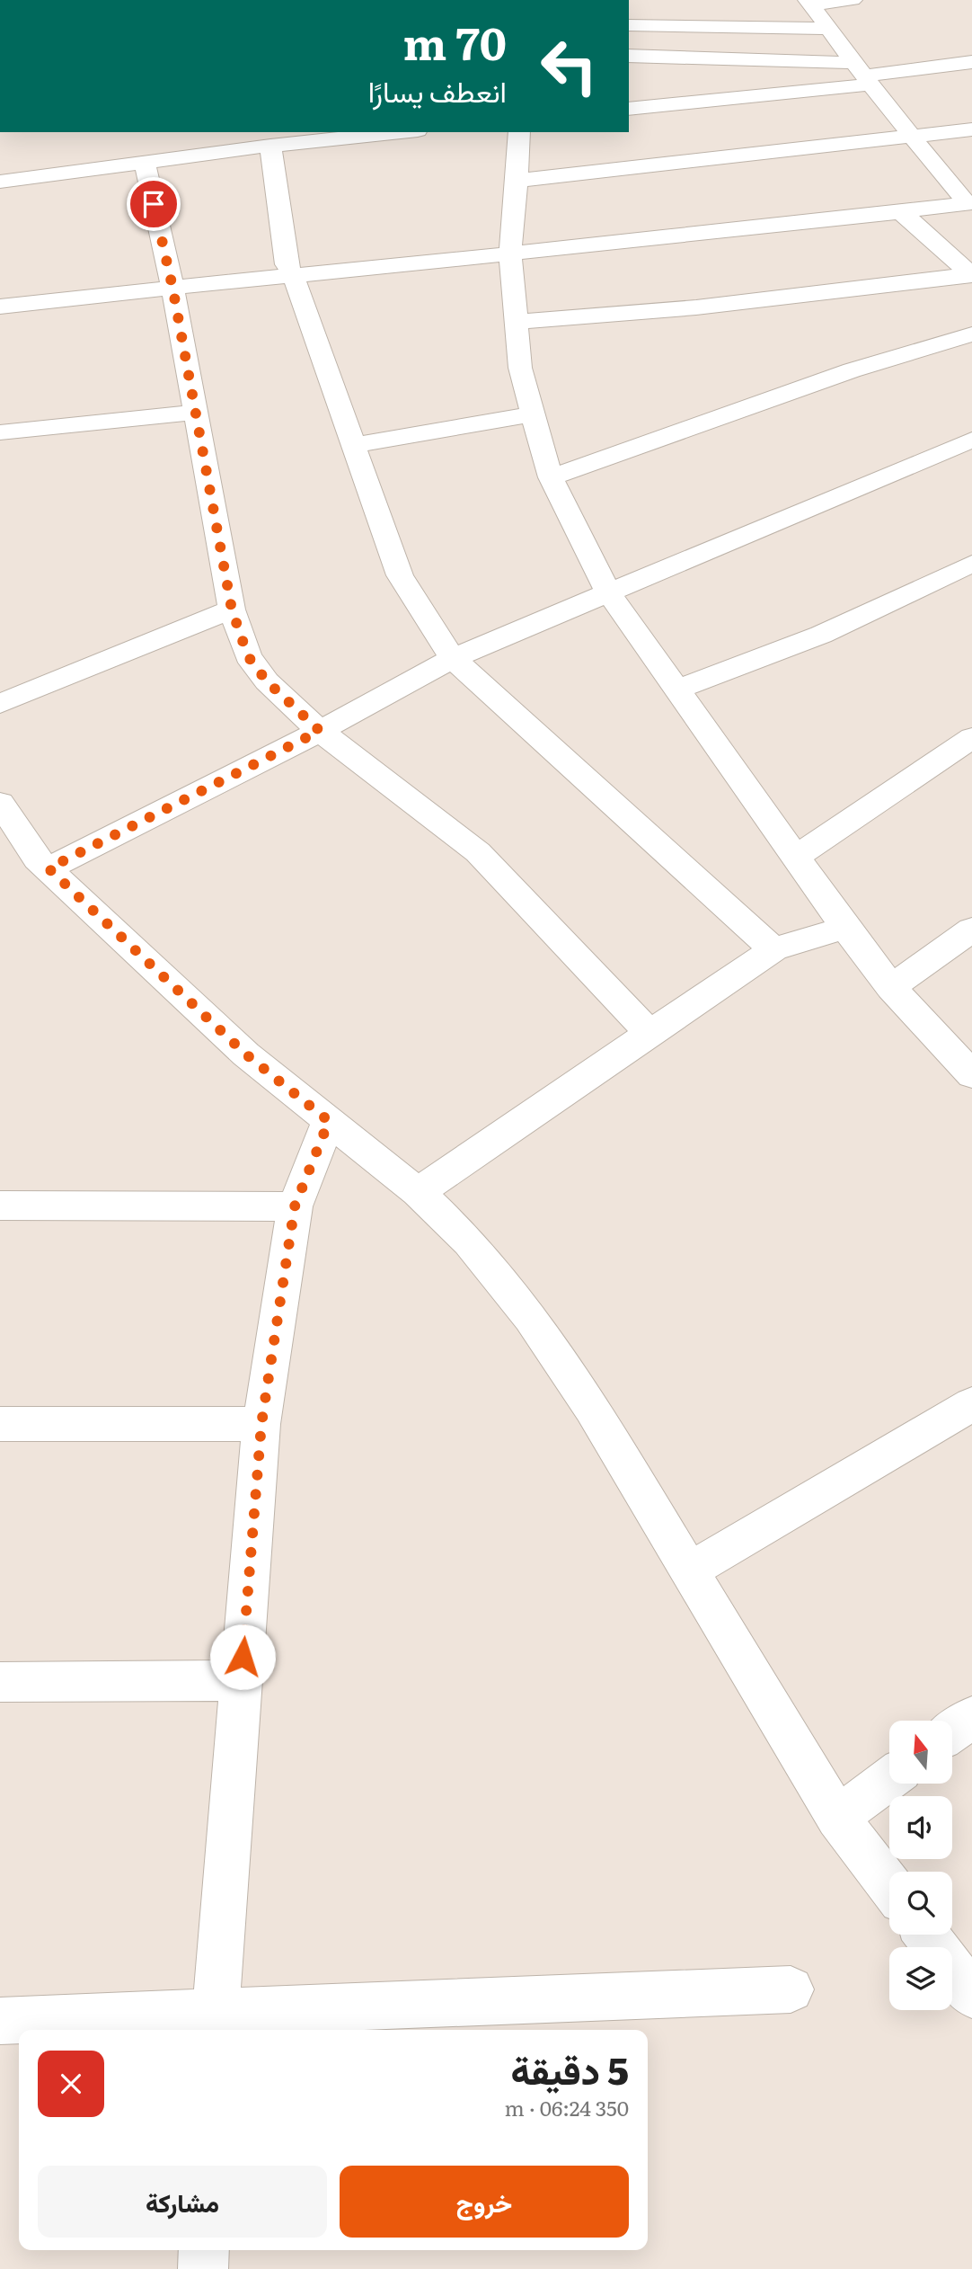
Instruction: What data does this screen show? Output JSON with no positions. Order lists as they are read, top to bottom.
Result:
{
  "north": "top",
  "page": {
    "turn": ["70 m", "انعطف يسارًا"],
    "heading": ["5 دقيقة", "350 m · 06:24"],
    "buttons": ["خروج", "مشاركة"]
  }
}
